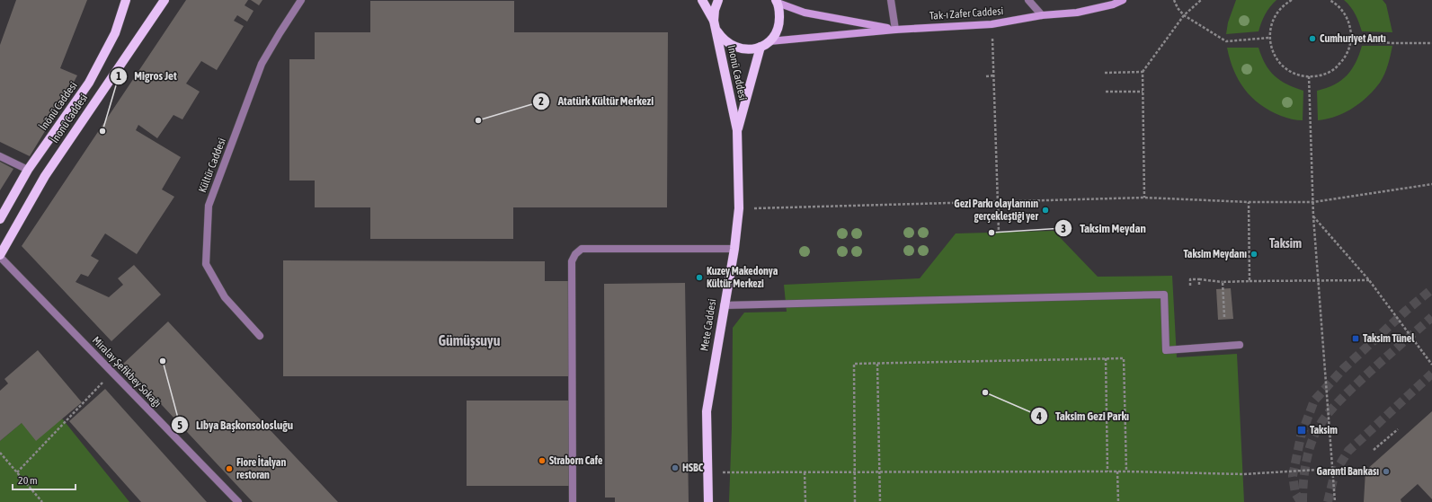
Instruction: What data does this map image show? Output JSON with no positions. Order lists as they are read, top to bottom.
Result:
{
  "streets": {
    "main road": [
      "Tak-ı Zafer Caddesi",
      "Inonü Caddesi",
      "İnönü Caddesi",
      "İnonü Caddesi",
      "Mete Caddesi"
    ],
    "street": ["Kültür Caddesi", "Miralay Şefikbey Sokağı"]
  },
  "crossings": [
    ["Inonü Caddesi", "Mete Caddesi"],
    ["İnonü Caddesi", "Miralay Şefikbey Sokağı"]
  ],
  "districts": ["Taksim", "Gümüşsuyu"],
  "places": {
    "other": [
      "Cumhuriyet Anıtı",
      "Atatürk Kültür Merkezi",
      "Migros Jet",
      "Gezi Parkı olaylarının gerçekleştiği yer",
      "Taksim Meydan",
      "Taksim Meydanı",
      "Kuzey Makedonya Kültür Merkezi",
      "Libya Başkonsolosluğu",
      "Taksim Gezi Parkı",
      "Straborn Cafe",
      "HSBC",
      "Fiore İtalyan restoran",
      "Garanti Bankası"
    ],
    "transit": ["Taksim Tünel", "Taksim"]
  },
  "scale_bar": "20 m"
}
